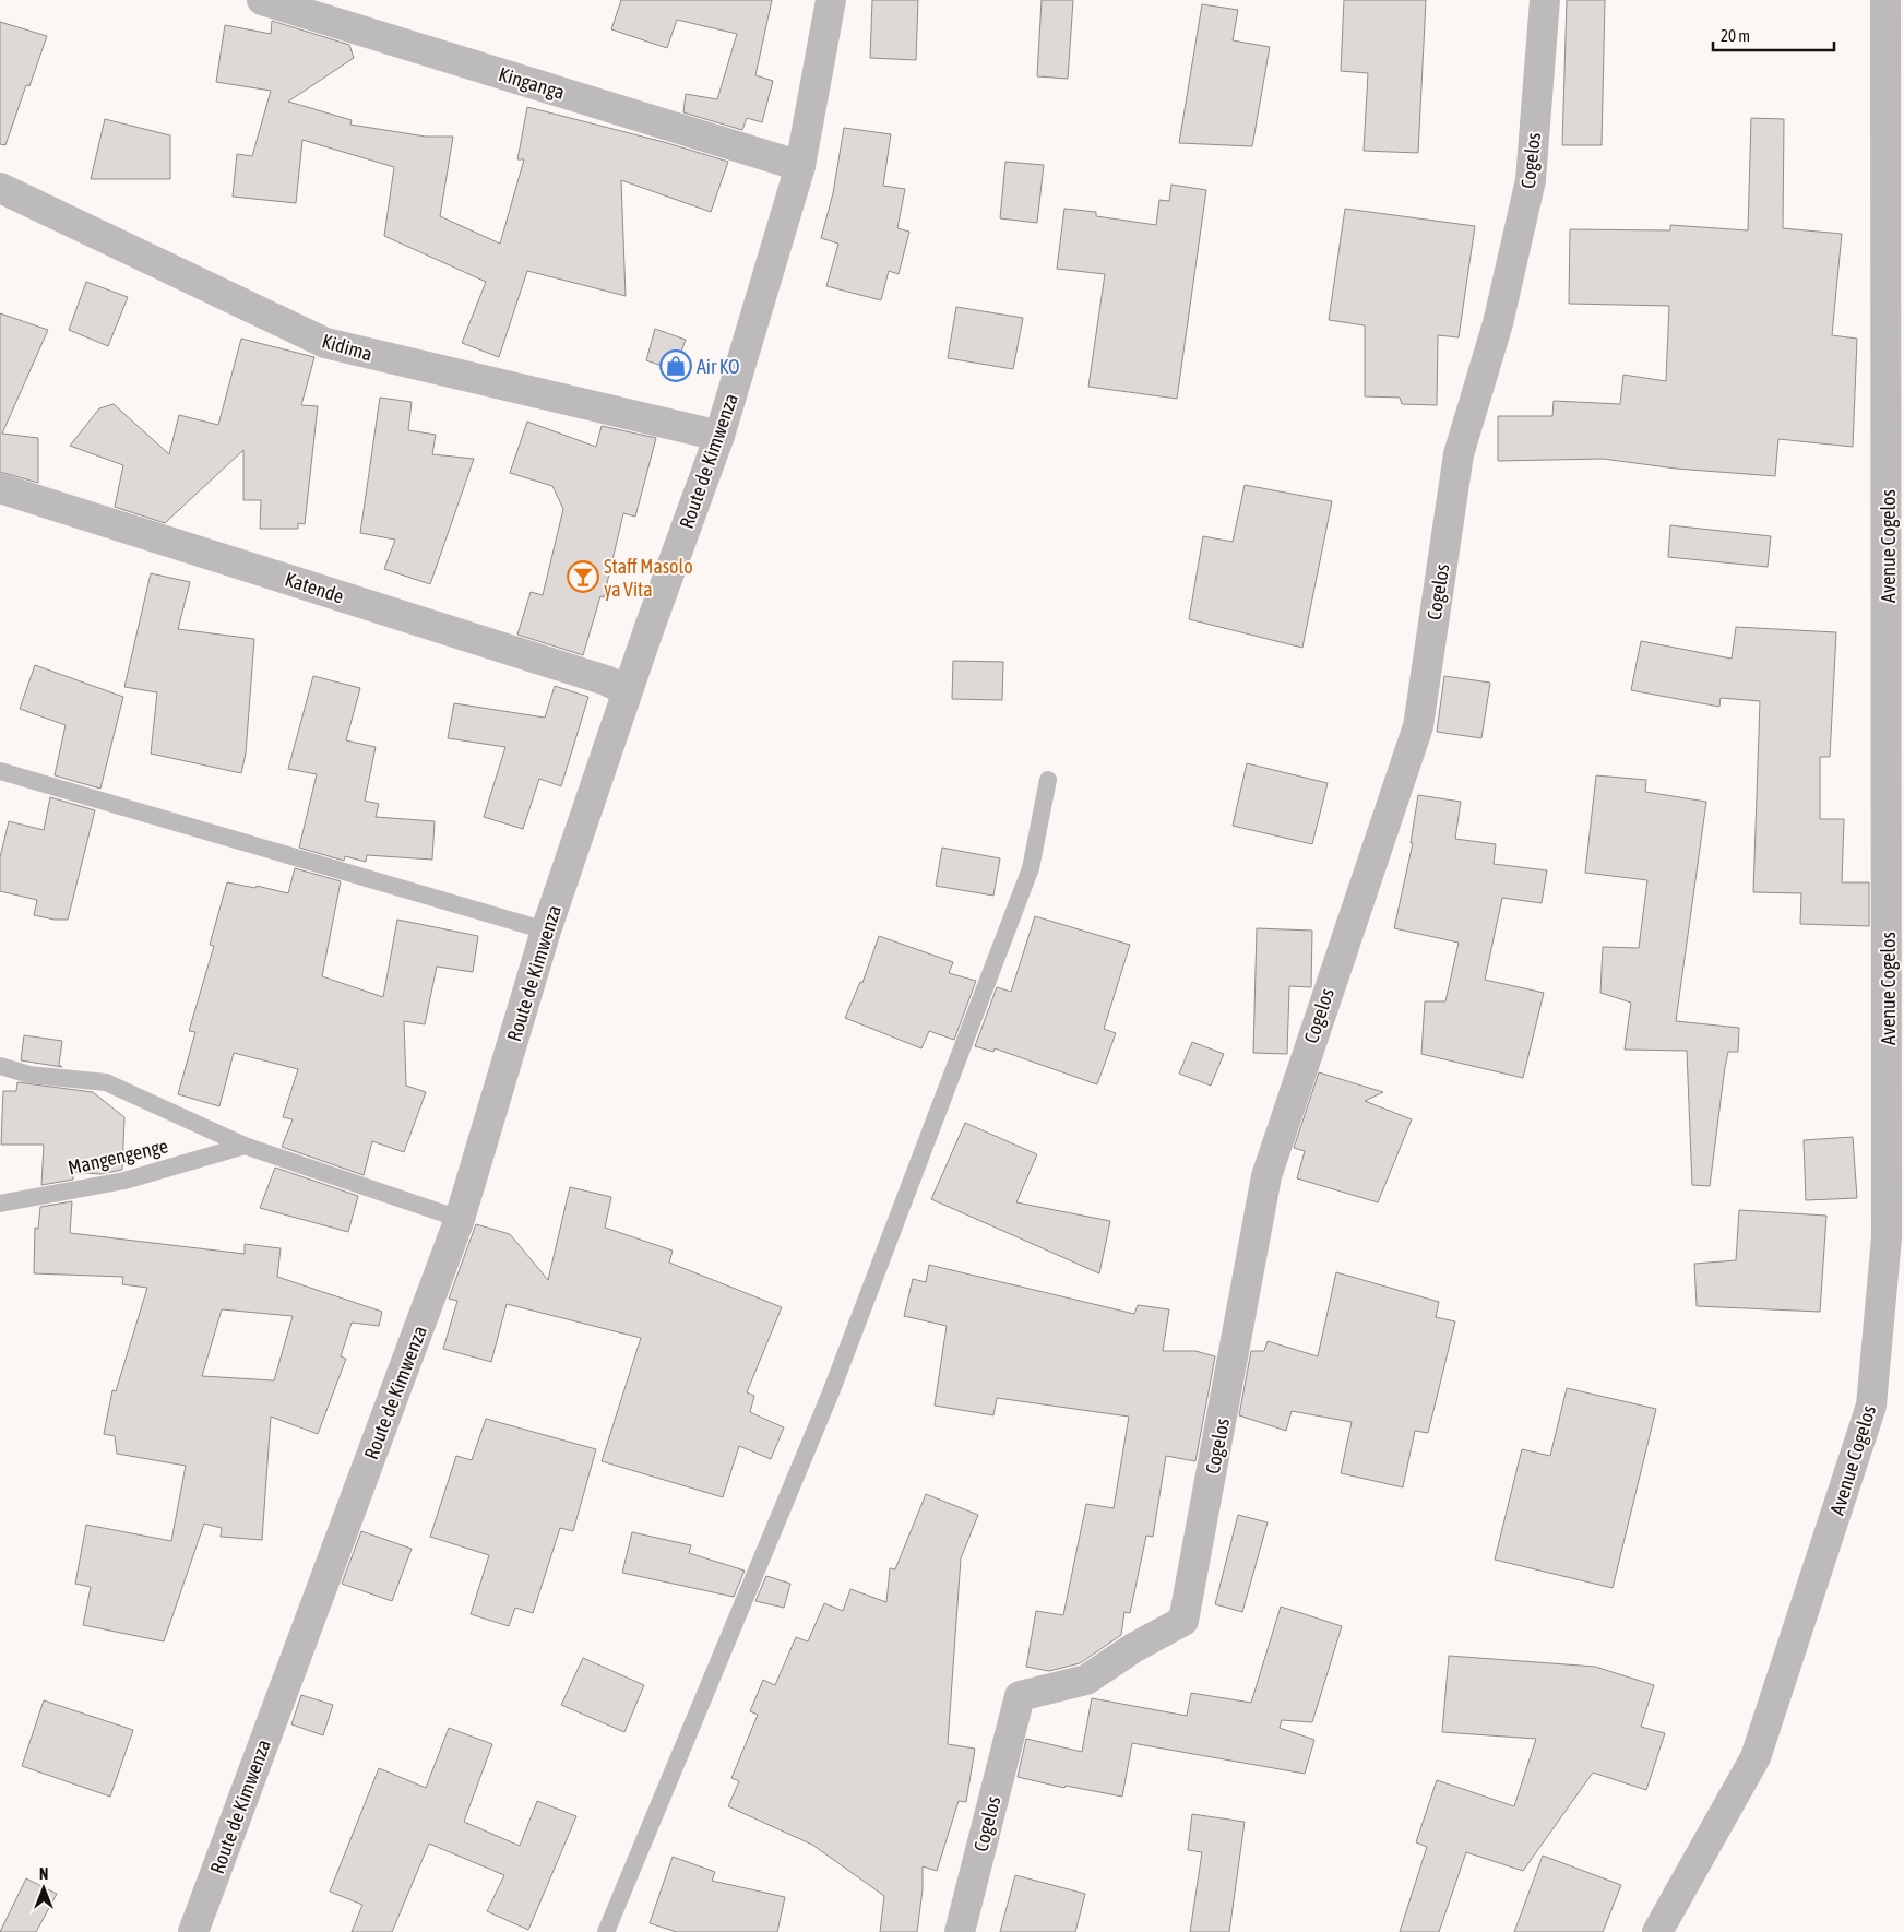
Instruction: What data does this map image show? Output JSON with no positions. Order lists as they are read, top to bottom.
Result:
{
  "streets": {
    "street": [
      "Kinganga",
      "Cogelos",
      "Kidima",
      "Route de Kimwenza",
      "Avenue Cogelos",
      "Katende"
    ],
    "lane": ["Mangengenge"]
  },
  "crossings": [
    ["Kinganga", "Route de Kimwenza"],
    ["Kidima", "Route de Kimwenza"],
    ["Route de Kimwenza", "Katende"]
  ],
  "places": {
    "shop": ["Air KO"],
    "bar": ["Staff Masolo ya Vita"]
  },
  "scale_bar": "20 m",
  "north": "top"
}
